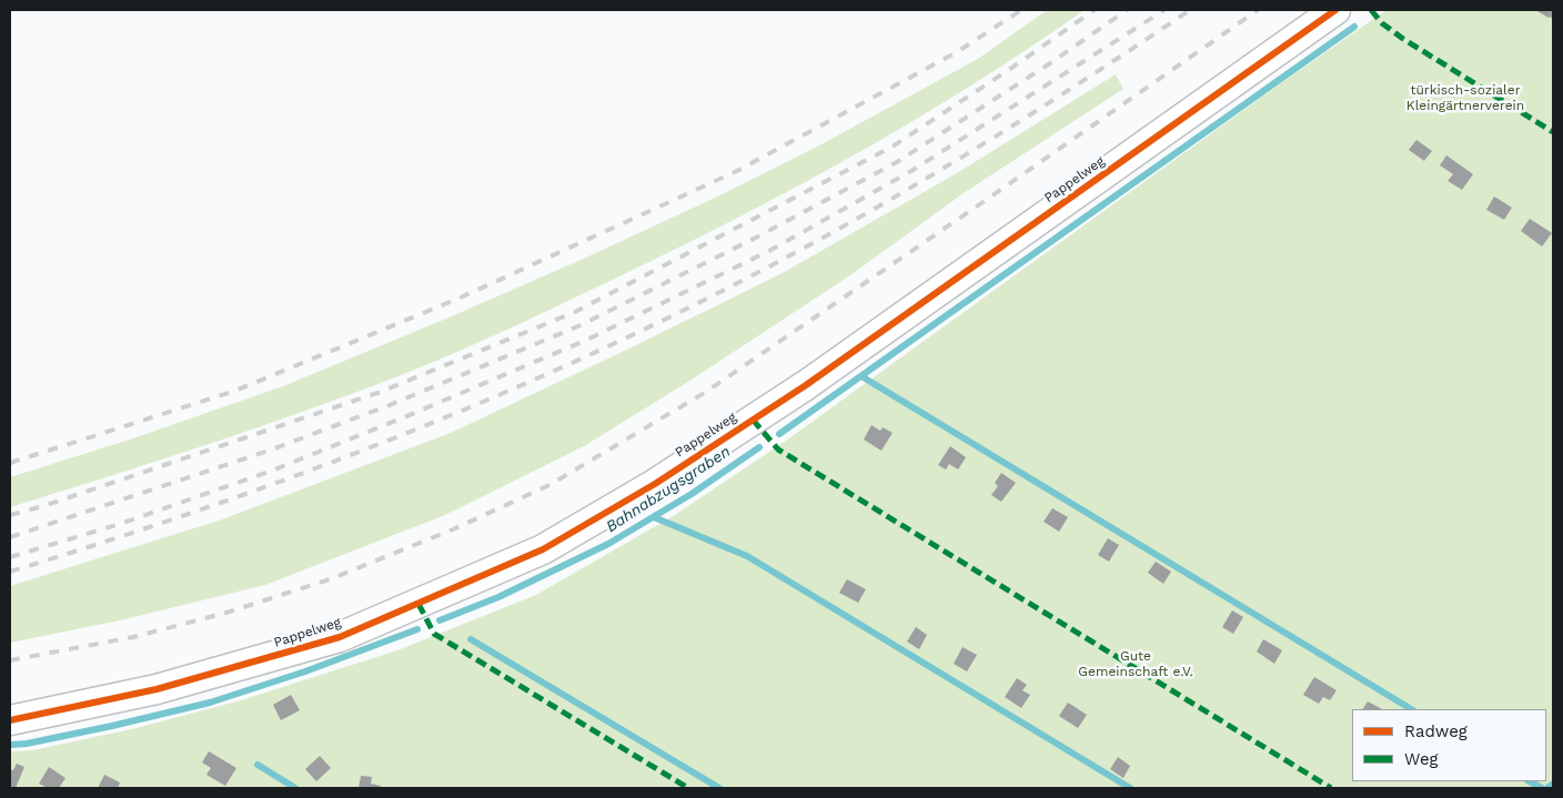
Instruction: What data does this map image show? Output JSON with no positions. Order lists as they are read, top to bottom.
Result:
{
  "streets": {
    "street": ["Pappelweg"]
  },
  "water": ["Bahnabzugsgraben"],
  "parks": ["türkisch-sozialer Kleingärtnerverein", "Gute Gemeinschaft e.V."],
  "legend": ["Radweg", "Weg"]
}
